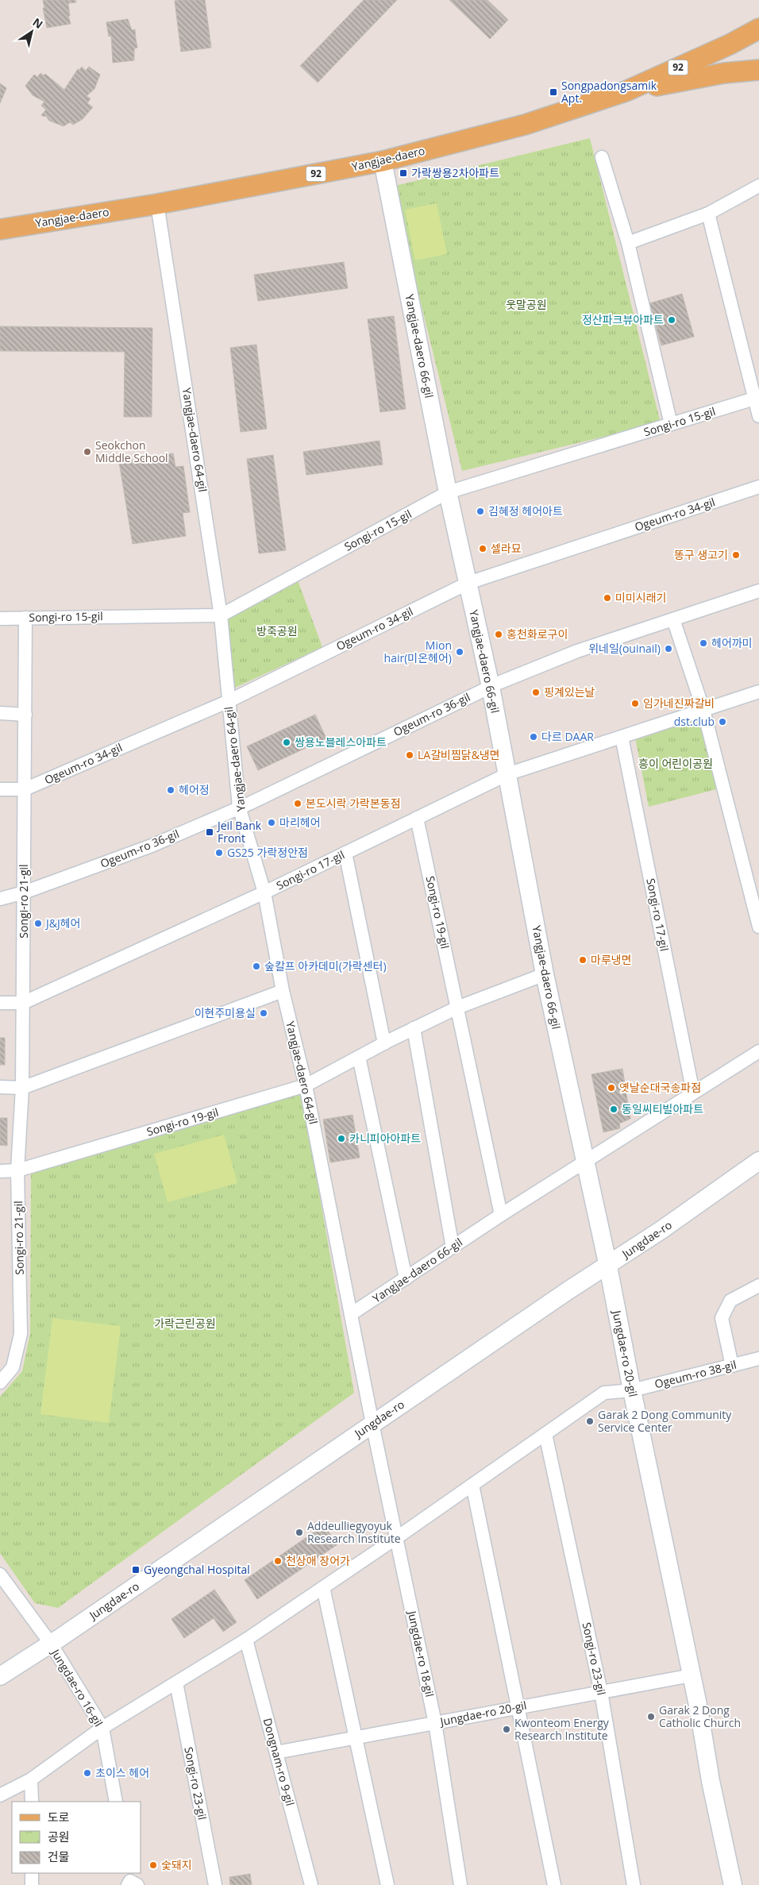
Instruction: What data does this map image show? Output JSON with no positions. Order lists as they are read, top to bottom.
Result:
{
  "streets": {
    "main road": ["92", "Yangjae-daero"],
    "street": [
      "Yangjae-daero 66-gil",
      "Songi-ro 15-gil",
      "Yangjae-daero 64-gil",
      "Ogeum-ro 34-gil",
      "Ogeum-ro 36-gil",
      "Songi-ro 17-gil",
      "Songi-ro 21-gil",
      "Songi-ro 19-gil",
      "Jungdae-ro",
      "Jungdae-ro 20-gil",
      "Ogeum-ro 38-gil",
      "Jungdae-ro 18-gil",
      "Songi-ro 23-gil",
      "Jungdae-ro 16-gil",
      "Dongnam-ro 9-gil"
    ]
  },
  "crossings": [
    ["Yangjae-daero", "Yangjae-daero 66-gil"],
    ["Yangjae-daero", "Yangjae-daero 64-gil"],
    ["Yangjae-daero 66-gil", "Songi-ro 15-gil"],
    ["Yangjae-daero 66-gil", "Yangjae-daero 64-gil"],
    ["Yangjae-daero 66-gil", "Ogeum-ro 34-gil"],
    ["Yangjae-daero 66-gil", "Ogeum-ro 36-gil"],
    ["Yangjae-daero 66-gil", "Songi-ro 17-gil"],
    ["Yangjae-daero 66-gil", "Songi-ro 19-gil"],
    ["Yangjae-daero 66-gil", "Jungdae-ro"],
    ["Yangjae-daero 66-gil", "Jungdae-ro 20-gil"],
    ["Songi-ro 15-gil", "Yangjae-daero 64-gil"],
    ["Songi-ro 15-gil", "Songi-ro 21-gil"],
    ["Yangjae-daero 64-gil", "Ogeum-ro 34-gil"],
    ["Yangjae-daero 64-gil", "Ogeum-ro 36-gil"],
    ["Yangjae-daero 64-gil", "Songi-ro 17-gil"],
    ["Yangjae-daero 64-gil", "Songi-ro 19-gil"],
    ["Yangjae-daero 64-gil", "Jungdae-ro"],
    ["Yangjae-daero 64-gil", "Jungdae-ro 18-gil"],
    ["Ogeum-ro 34-gil", "Songi-ro 21-gil"],
    ["Ogeum-ro 36-gil", "Songi-ro 21-gil"],
    ["Songi-ro 17-gil", "Songi-ro 21-gil"],
    ["Songi-ro 17-gil", "Songi-ro 19-gil"],
    ["Songi-ro 21-gil", "Songi-ro 19-gil"],
    ["Jungdae-ro", "Jungdae-ro 20-gil"],
    ["Jungdae-ro", "Jungdae-ro 18-gil"],
    ["Jungdae-ro", "Jungdae-ro 16-gil"],
    ["Jungdae-ro 20-gil", "Ogeum-ro 38-gil"],
    ["Jungdae-ro 20-gil", "Jungdae-ro 18-gil"],
    ["Jungdae-ro 20-gil", "Songi-ro 23-gil"],
    ["Jungdae-ro 20-gil", "Dongnam-ro 9-gil"]
  ],
  "parks": [
    "웃말공원",
    "방죽공원",
    "흥이 어린이공원",
    "가락근린공원"
  ],
  "places": {
    "transit": [
      "Songpadongsamik Apt.",
      "가락쌍용2차아파트",
      "Jeil Bank Front",
      "Gyeongchal Hospital"
    ],
    "other": [
      "정산파크뷰아파트",
      "Seokchon Middle School",
      "김혜정 헤어아트",
      "셀라묘",
      "똥구 생고기",
      "미미시래기",
      "홍천화로구이",
      "헤어까미",
      "위네일(ouinail)",
      "Mion hair(미온헤어)",
      "핑계있는날",
      "임가네진짜갈비",
      "dst.club",
      "다르 DAAR",
      "쌍용노블레스아파트",
      "LA갈비찜닭&냉면",
      "헤어정",
      "본도시락 가락본동점",
      "마리헤어",
      "GS25 가락정안점",
      "J&J헤어",
      "마루냉면",
      "숲칼프 아카데미(가락센터)",
      "이현주미용실",
      "옛날순대국송파점",
      "동일씨티빌아파트",
      "카니피아아파트",
      "Garak 2 Dong Community Service Center",
      "Addeulliegyoyuk Research Institute",
      "천상애 장어가",
      "Garak 2 Dong Catholic Church",
      "Kwonteom Energy Research Institute",
      "초이스 헤어",
      "숯돼지"
    ]
  },
  "legend": ["도로", "공원", "건물"],
  "north": "top right"
}
